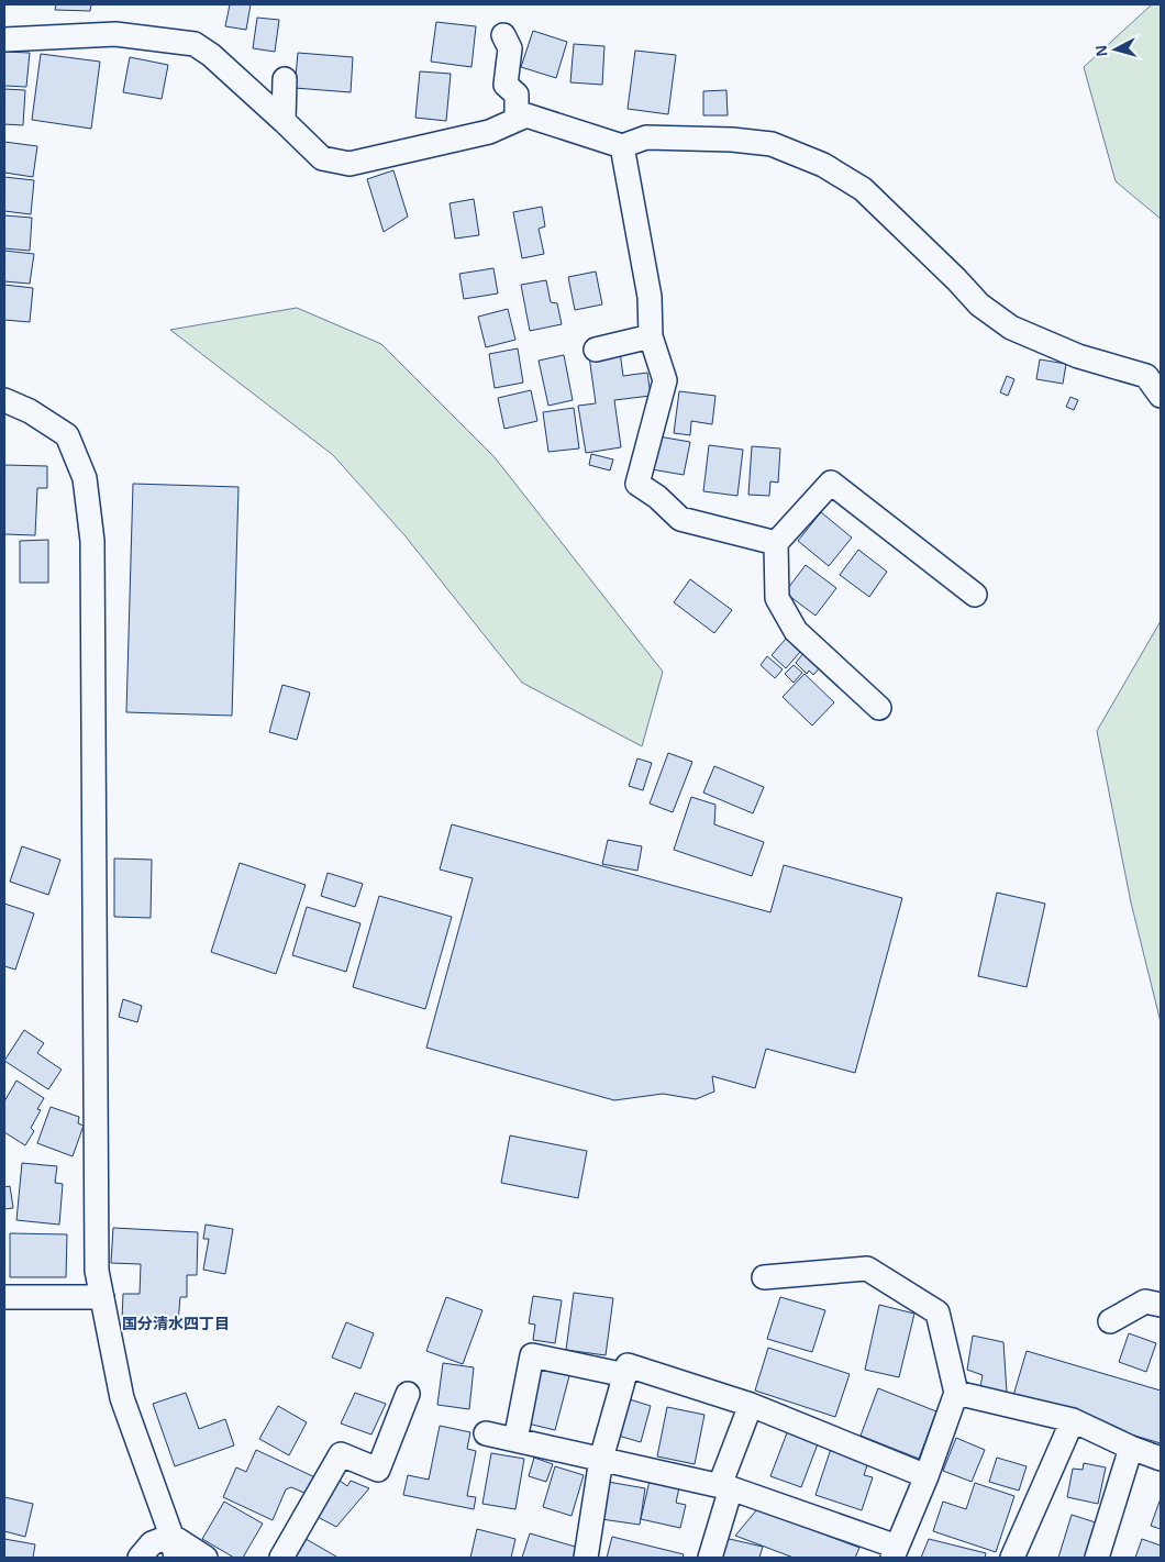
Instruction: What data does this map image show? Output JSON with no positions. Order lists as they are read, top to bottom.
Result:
{
  "districts": ["国分清水四丁目"],
  "north": "left"
}
